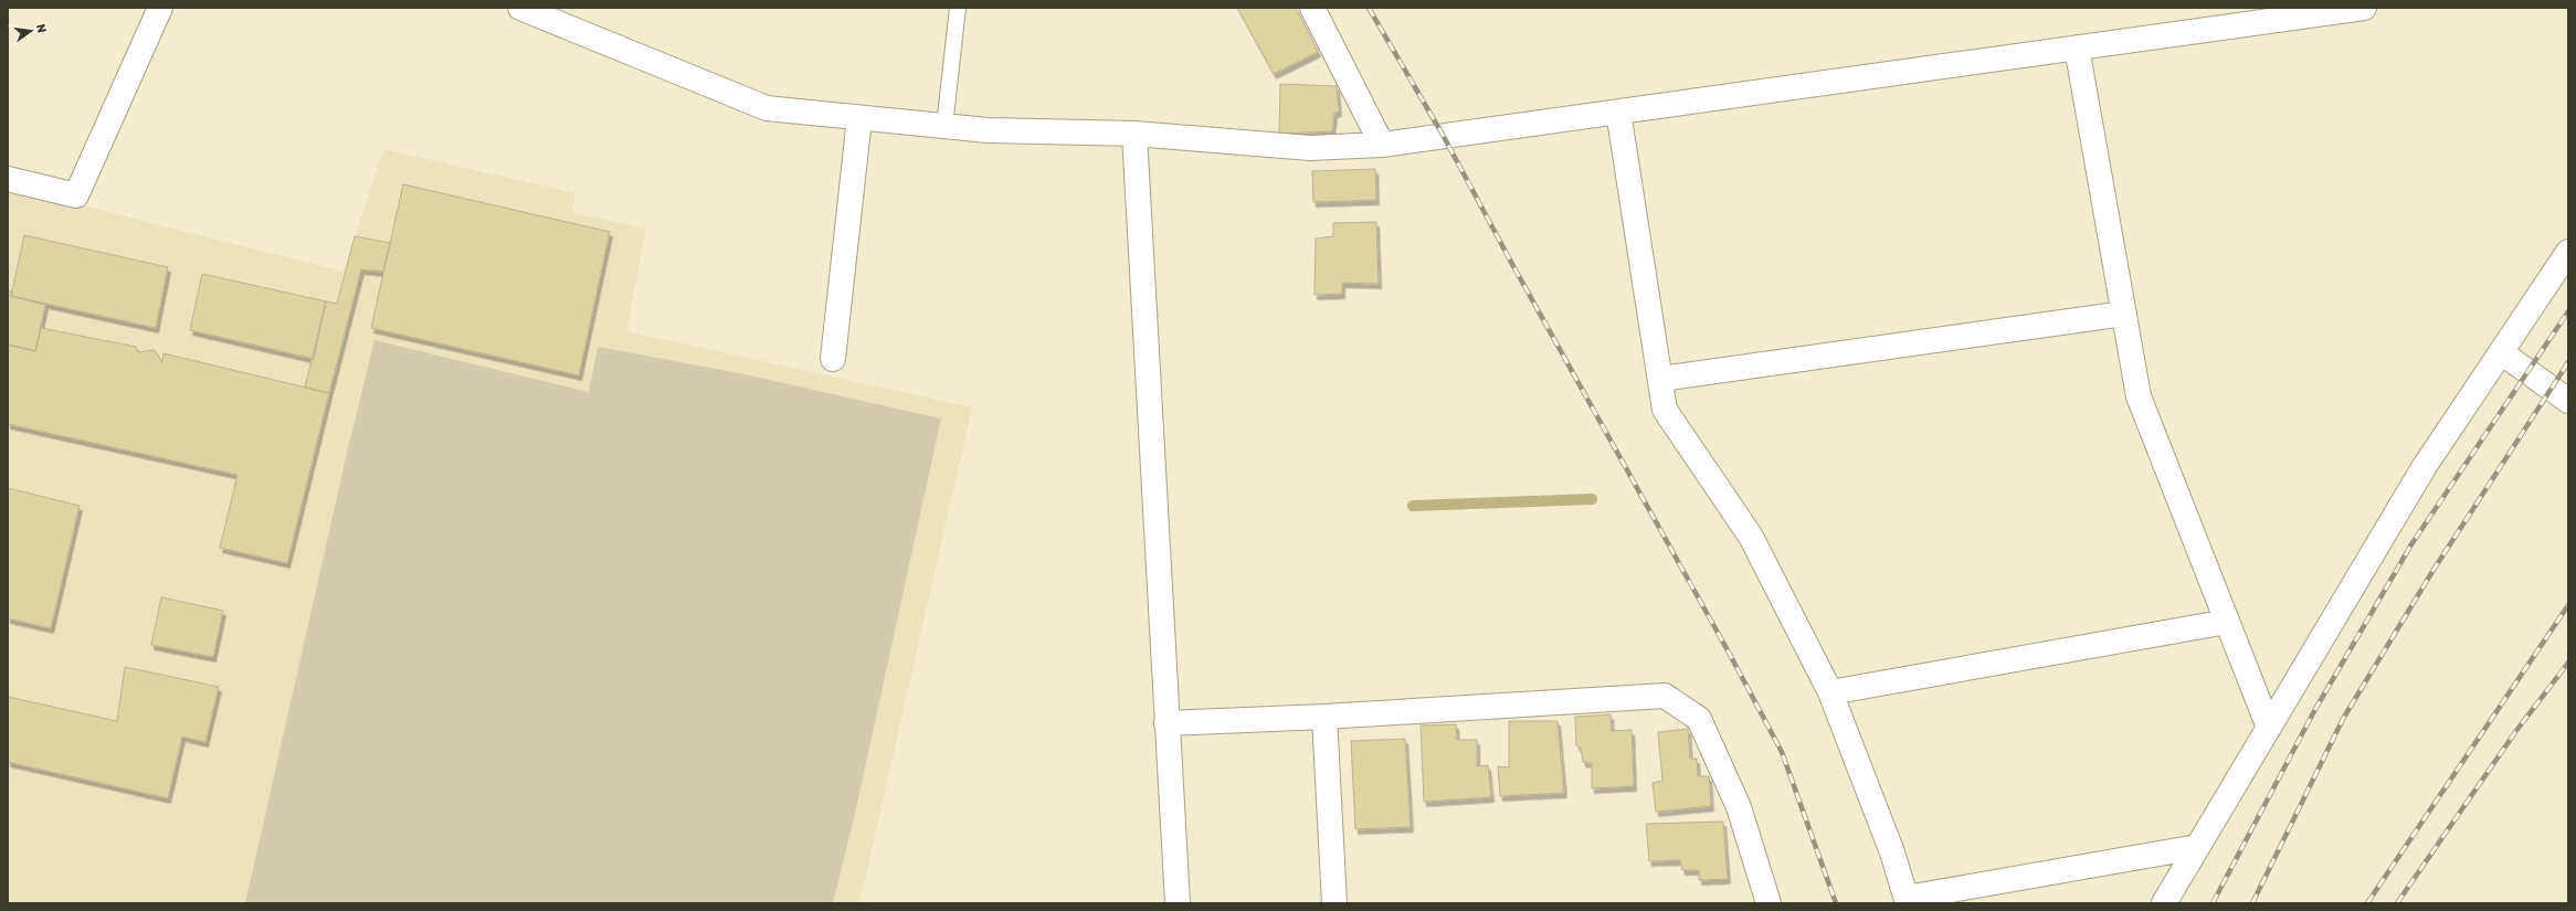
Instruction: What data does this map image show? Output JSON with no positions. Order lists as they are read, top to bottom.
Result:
{
  "north": "right"
}
